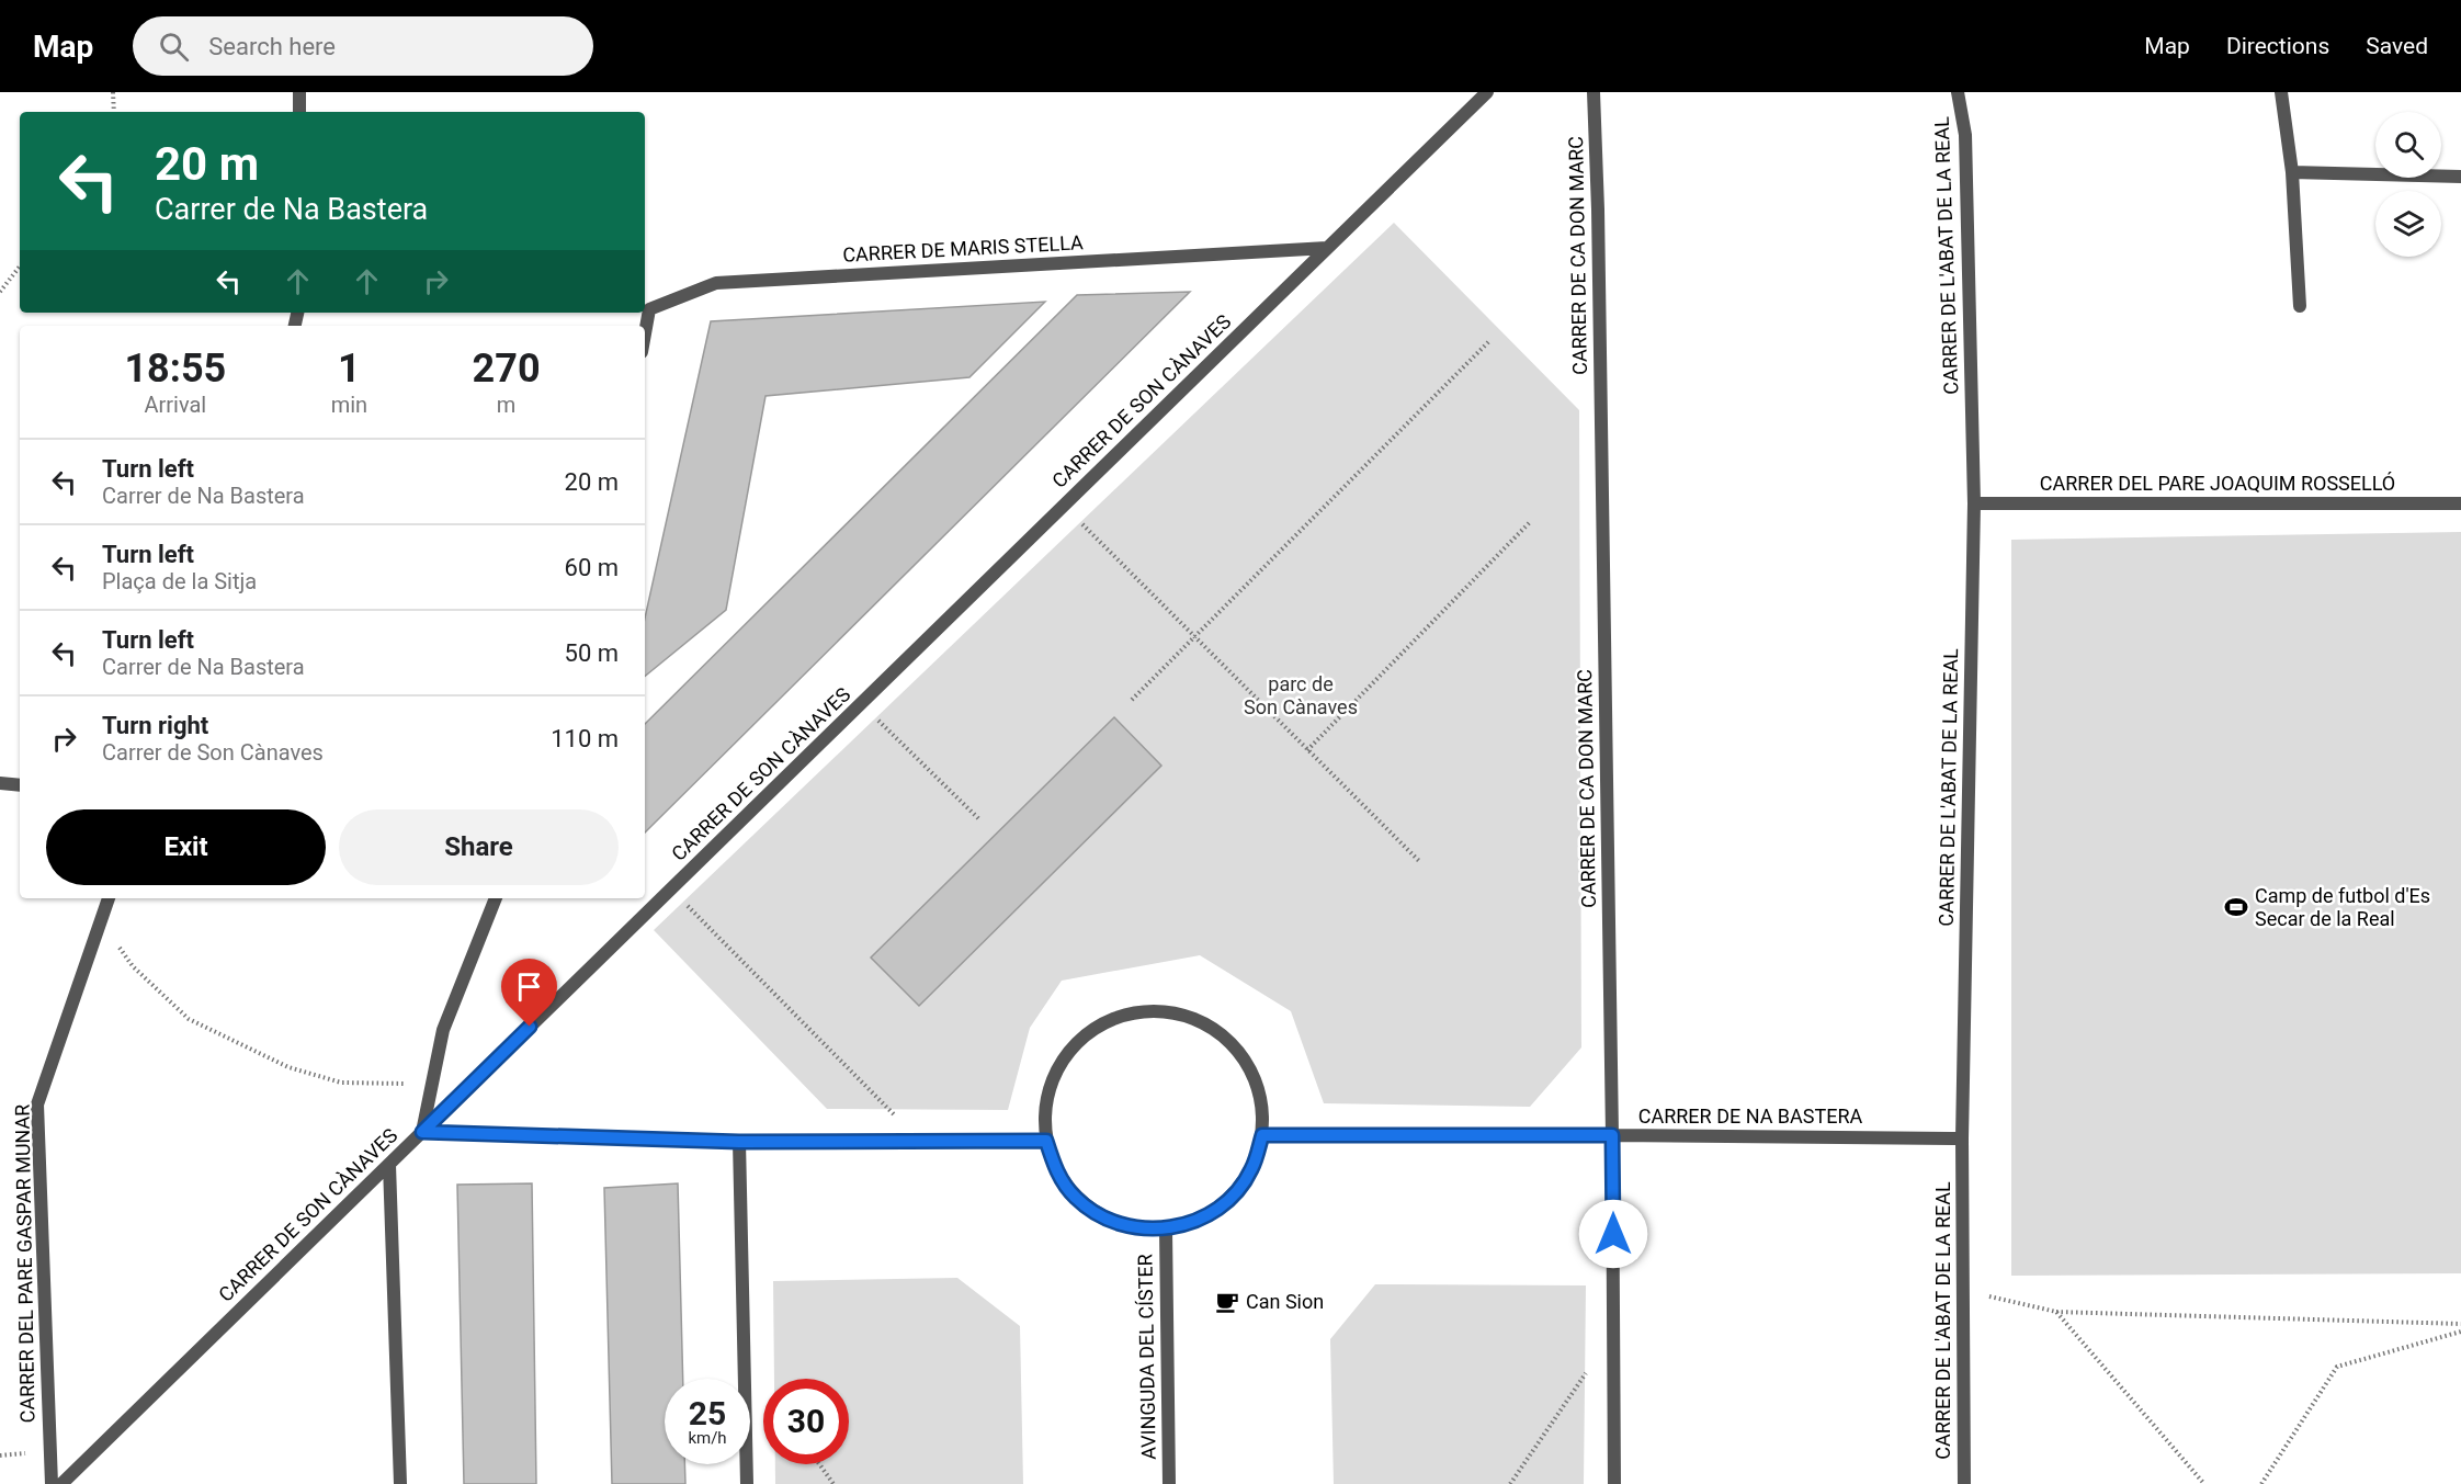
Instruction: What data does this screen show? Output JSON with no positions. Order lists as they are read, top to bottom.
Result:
{
  "streets": {
    "street": [
      "CARRER DE MARIS STELLA",
      "CARRER DE CA DON MARC",
      "CARRER DE L'ABAT DE LA REAL",
      "CARRER DE SON CÀNAVES",
      "CARRER DEL PARE JOAQUIM ROSSELLÓ",
      "CARRER DE NA BASTERA",
      "CARRER DEL PARE GASPAR MUNAR",
      "AVINGUDA DEL CÍSTER"
    ]
  },
  "crossings": [
    ["CARRER DE MARIS STELLA", "CARRER DE SON CÀNAVES"],
    ["CARRER DE CA DON MARC", "CARRER DE NA BASTERA"],
    ["CARRER DE L'ABAT DE LA REAL", "CARRER DEL PARE JOAQUIM ROSSELLÓ"],
    ["CARRER DE L'ABAT DE LA REAL", "CARRER DE NA BASTERA"],
    ["CARRER DE NA BASTERA", "AVINGUDA DEL CÍSTER"]
  ],
  "parks": ["parc de Son Cànaves"],
  "places": {
    "sports": ["Camp de futbol d'Es Secar de la Real"],
    "cafe": ["Can Sion"]
  },
  "page": {
    "header": "Map",
    "search": "Search here",
    "nav": ["Map", "Directions", "Saved"],
    "turn": ["20 m", "Carrer de Na Bastera"],
    "eta": [
      "18:55",
      "Arrival",
      "1",
      "min",
      "270",
      "m"
    ],
    "list": [
      {
        "name": "Turn left",
        "note": "Carrer de Na Bastera",
        "value": "20 m"
      },
      {
        "name": "Turn left",
        "note": "Plaça de la Sitja",
        "value": "60 m"
      },
      {
        "name": "Turn left",
        "note": "Carrer de Na Bastera",
        "value": "50 m"
      },
      {
        "name": "Turn right",
        "note": "Carrer de Son Cànaves",
        "value": "110 m"
      }
    ],
    "buttons": ["Exit", "Share"],
    "speed": "25 km/h",
    "limit": "30"
  }
}
